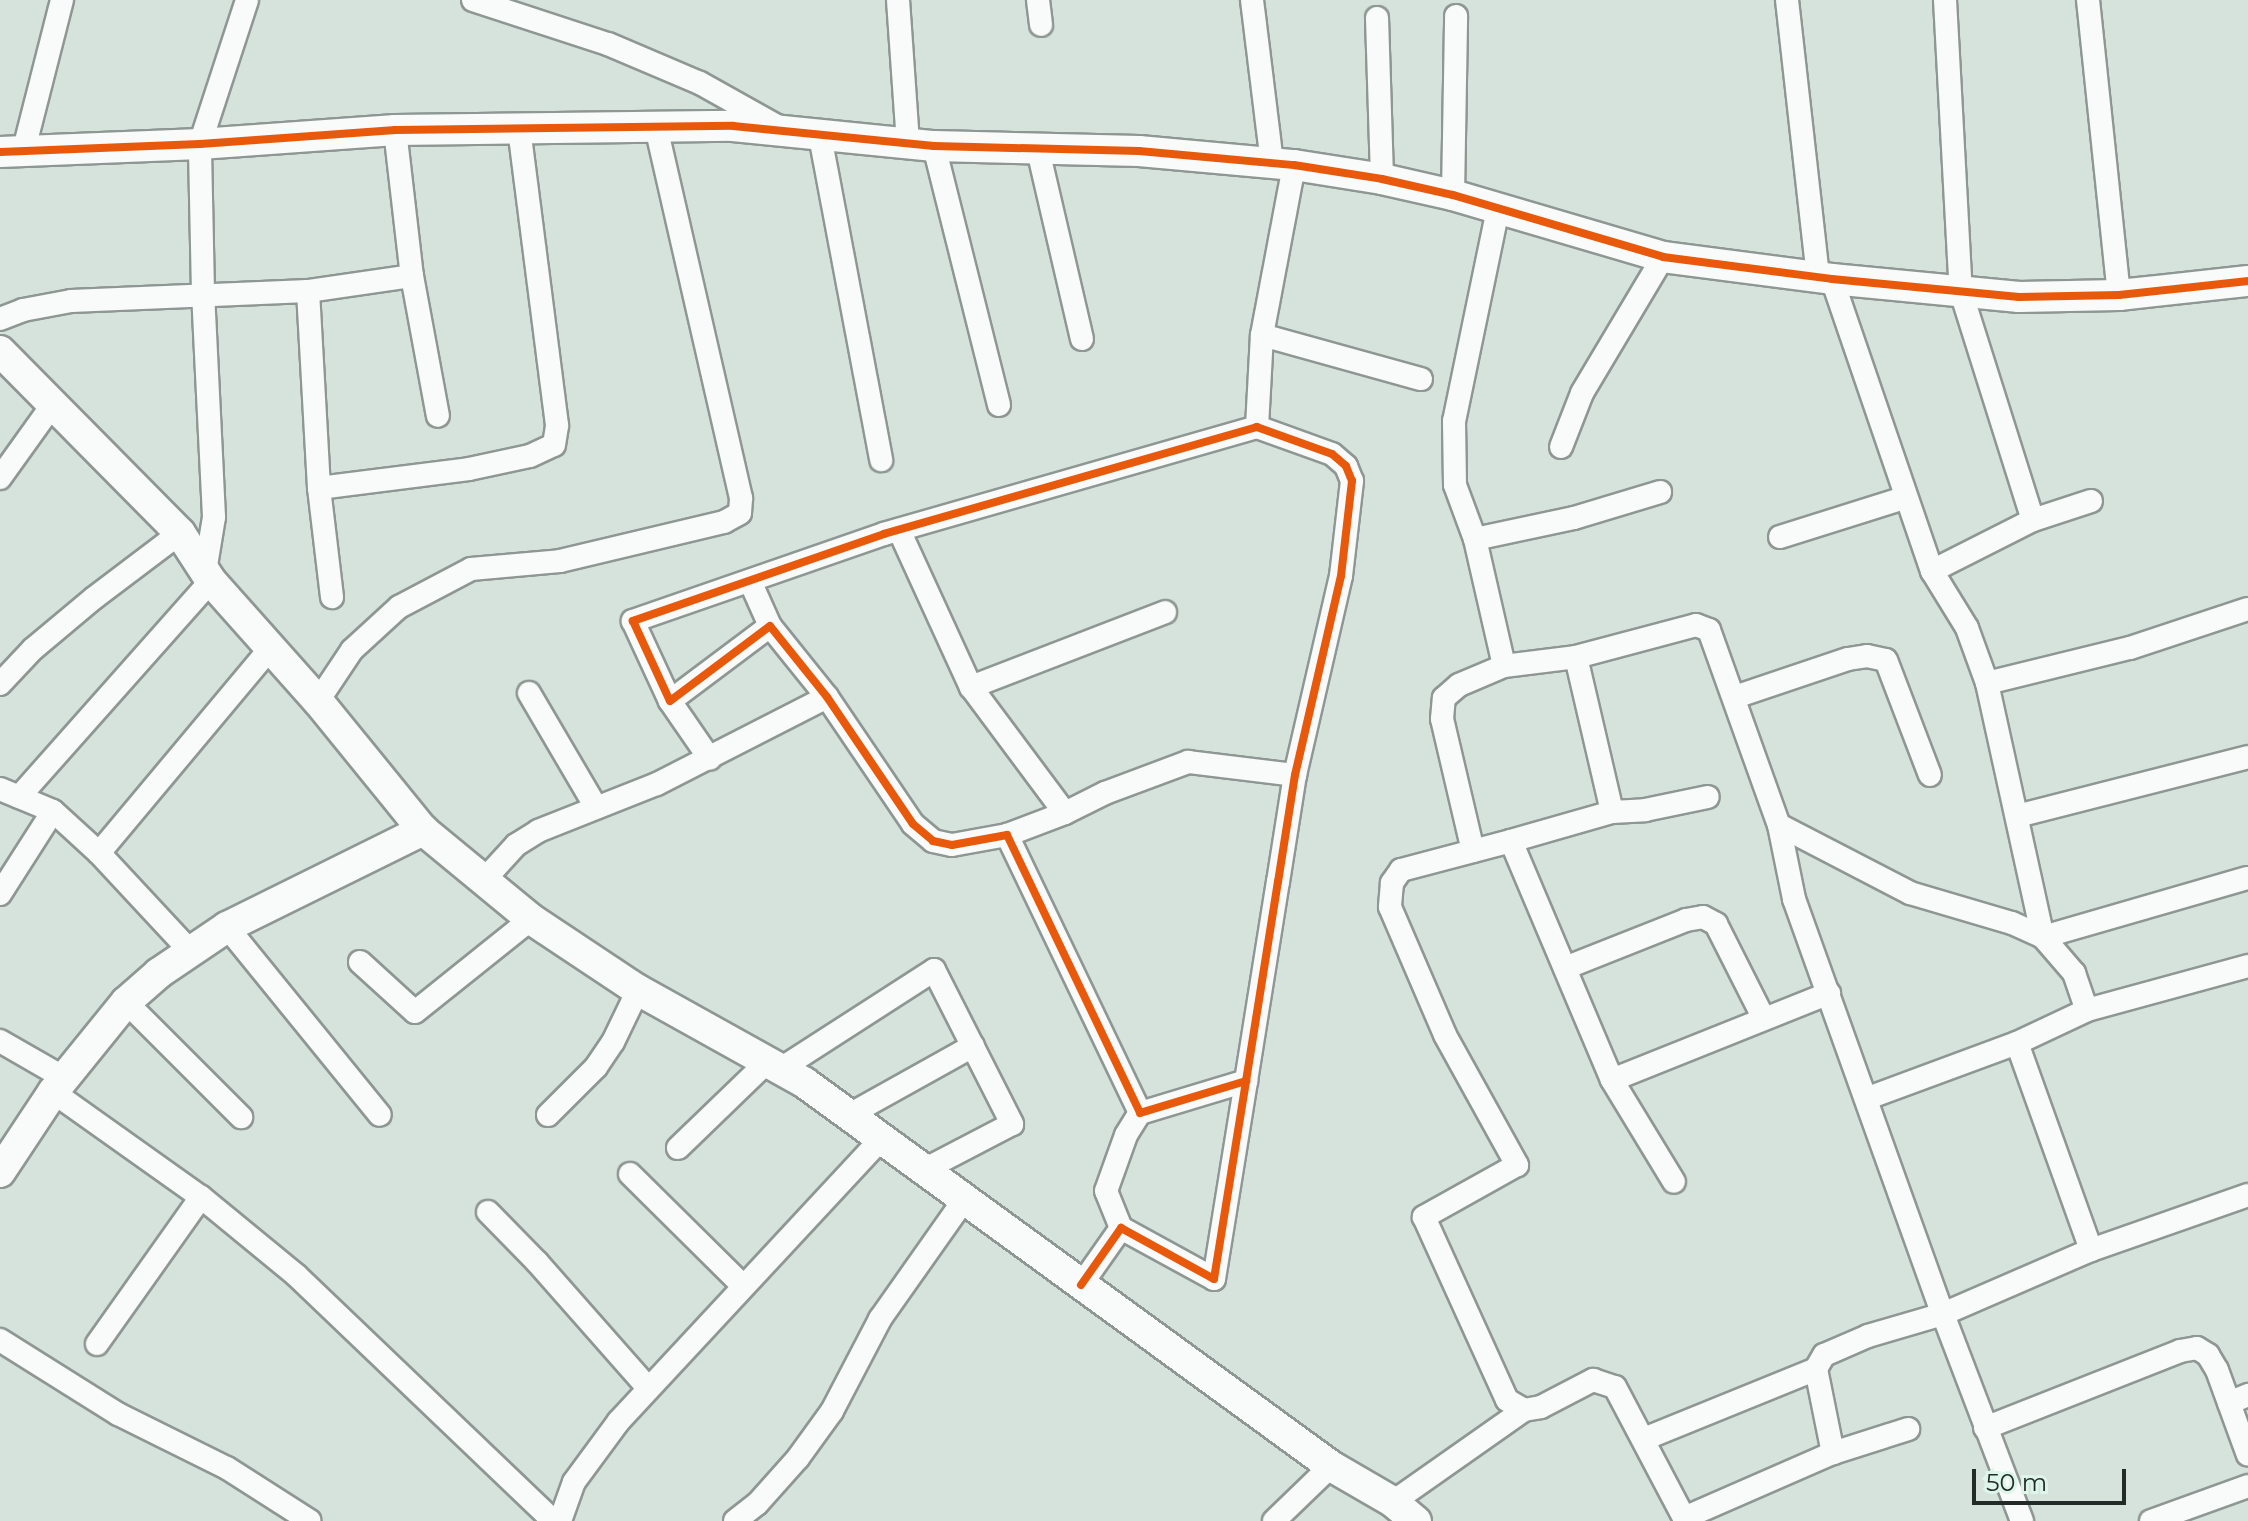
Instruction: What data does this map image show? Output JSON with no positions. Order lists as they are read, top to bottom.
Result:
{
  "scale_bar": "50 m"
}
